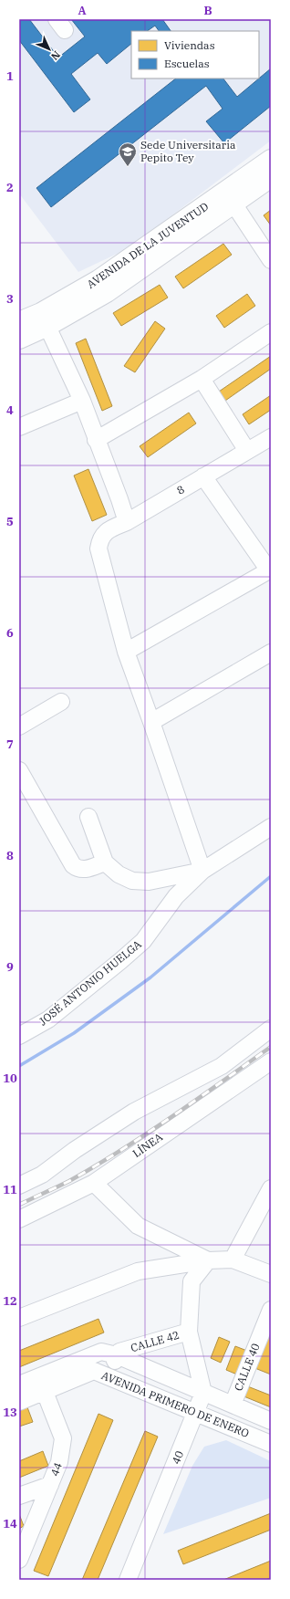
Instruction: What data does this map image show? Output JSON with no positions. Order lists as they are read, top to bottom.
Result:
{
  "streets": {
    "main road": ["AVENIDA DE LA JUVENTUD"],
    "street": [
      "8",
      "JOSÉ ANTONIO HUELGA",
      "LÍNEA",
      "CALLE 42",
      "CALLE 40",
      "AVENIDA PRIMERO DE ENERO",
      "40",
      "44"
    ]
  },
  "crossings": [
    ["CALLE 42", "AVENIDA PRIMERO DE ENERO"],
    ["CALLE 40", "AVENIDA PRIMERO DE ENERO"],
    ["AVENIDA PRIMERO DE ENERO", "40"],
    ["AVENIDA PRIMERO DE ENERO", "44"]
  ],
  "places": {
    "school or university": ["Sede Universitaria Pepito Tey"]
  },
  "legend": ["Viviendas", "Escuelas"],
  "north": "bottom right",
  "grid": {
    "columns": ["A", "B"],
    "rows": [
      "1",
      "2",
      "3",
      "4",
      "5",
      "6",
      "7",
      "8",
      "9",
      "10",
      "11",
      "12",
      "13",
      "14"
    ]
  }
}
